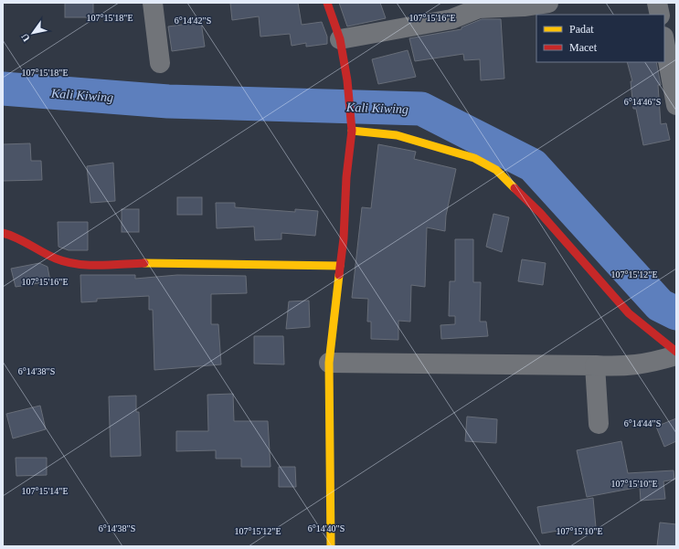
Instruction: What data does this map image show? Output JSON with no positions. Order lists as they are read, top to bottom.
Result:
{
  "water": ["Kali Kiwing"],
  "legend": ["Padat", "Macet"],
  "north": "bottom left",
  "coordinates": [
    "107°15'18\"E",
    "107°15'16\"E",
    "6°14'42\"S",
    "6°14'46\"S",
    "107°15'12\"E",
    "6°14'38\"S",
    "6°14'44\"S",
    "107°15'10\"E",
    "107°15'14\"E",
    "6°14'40\"S"
  ]
}
